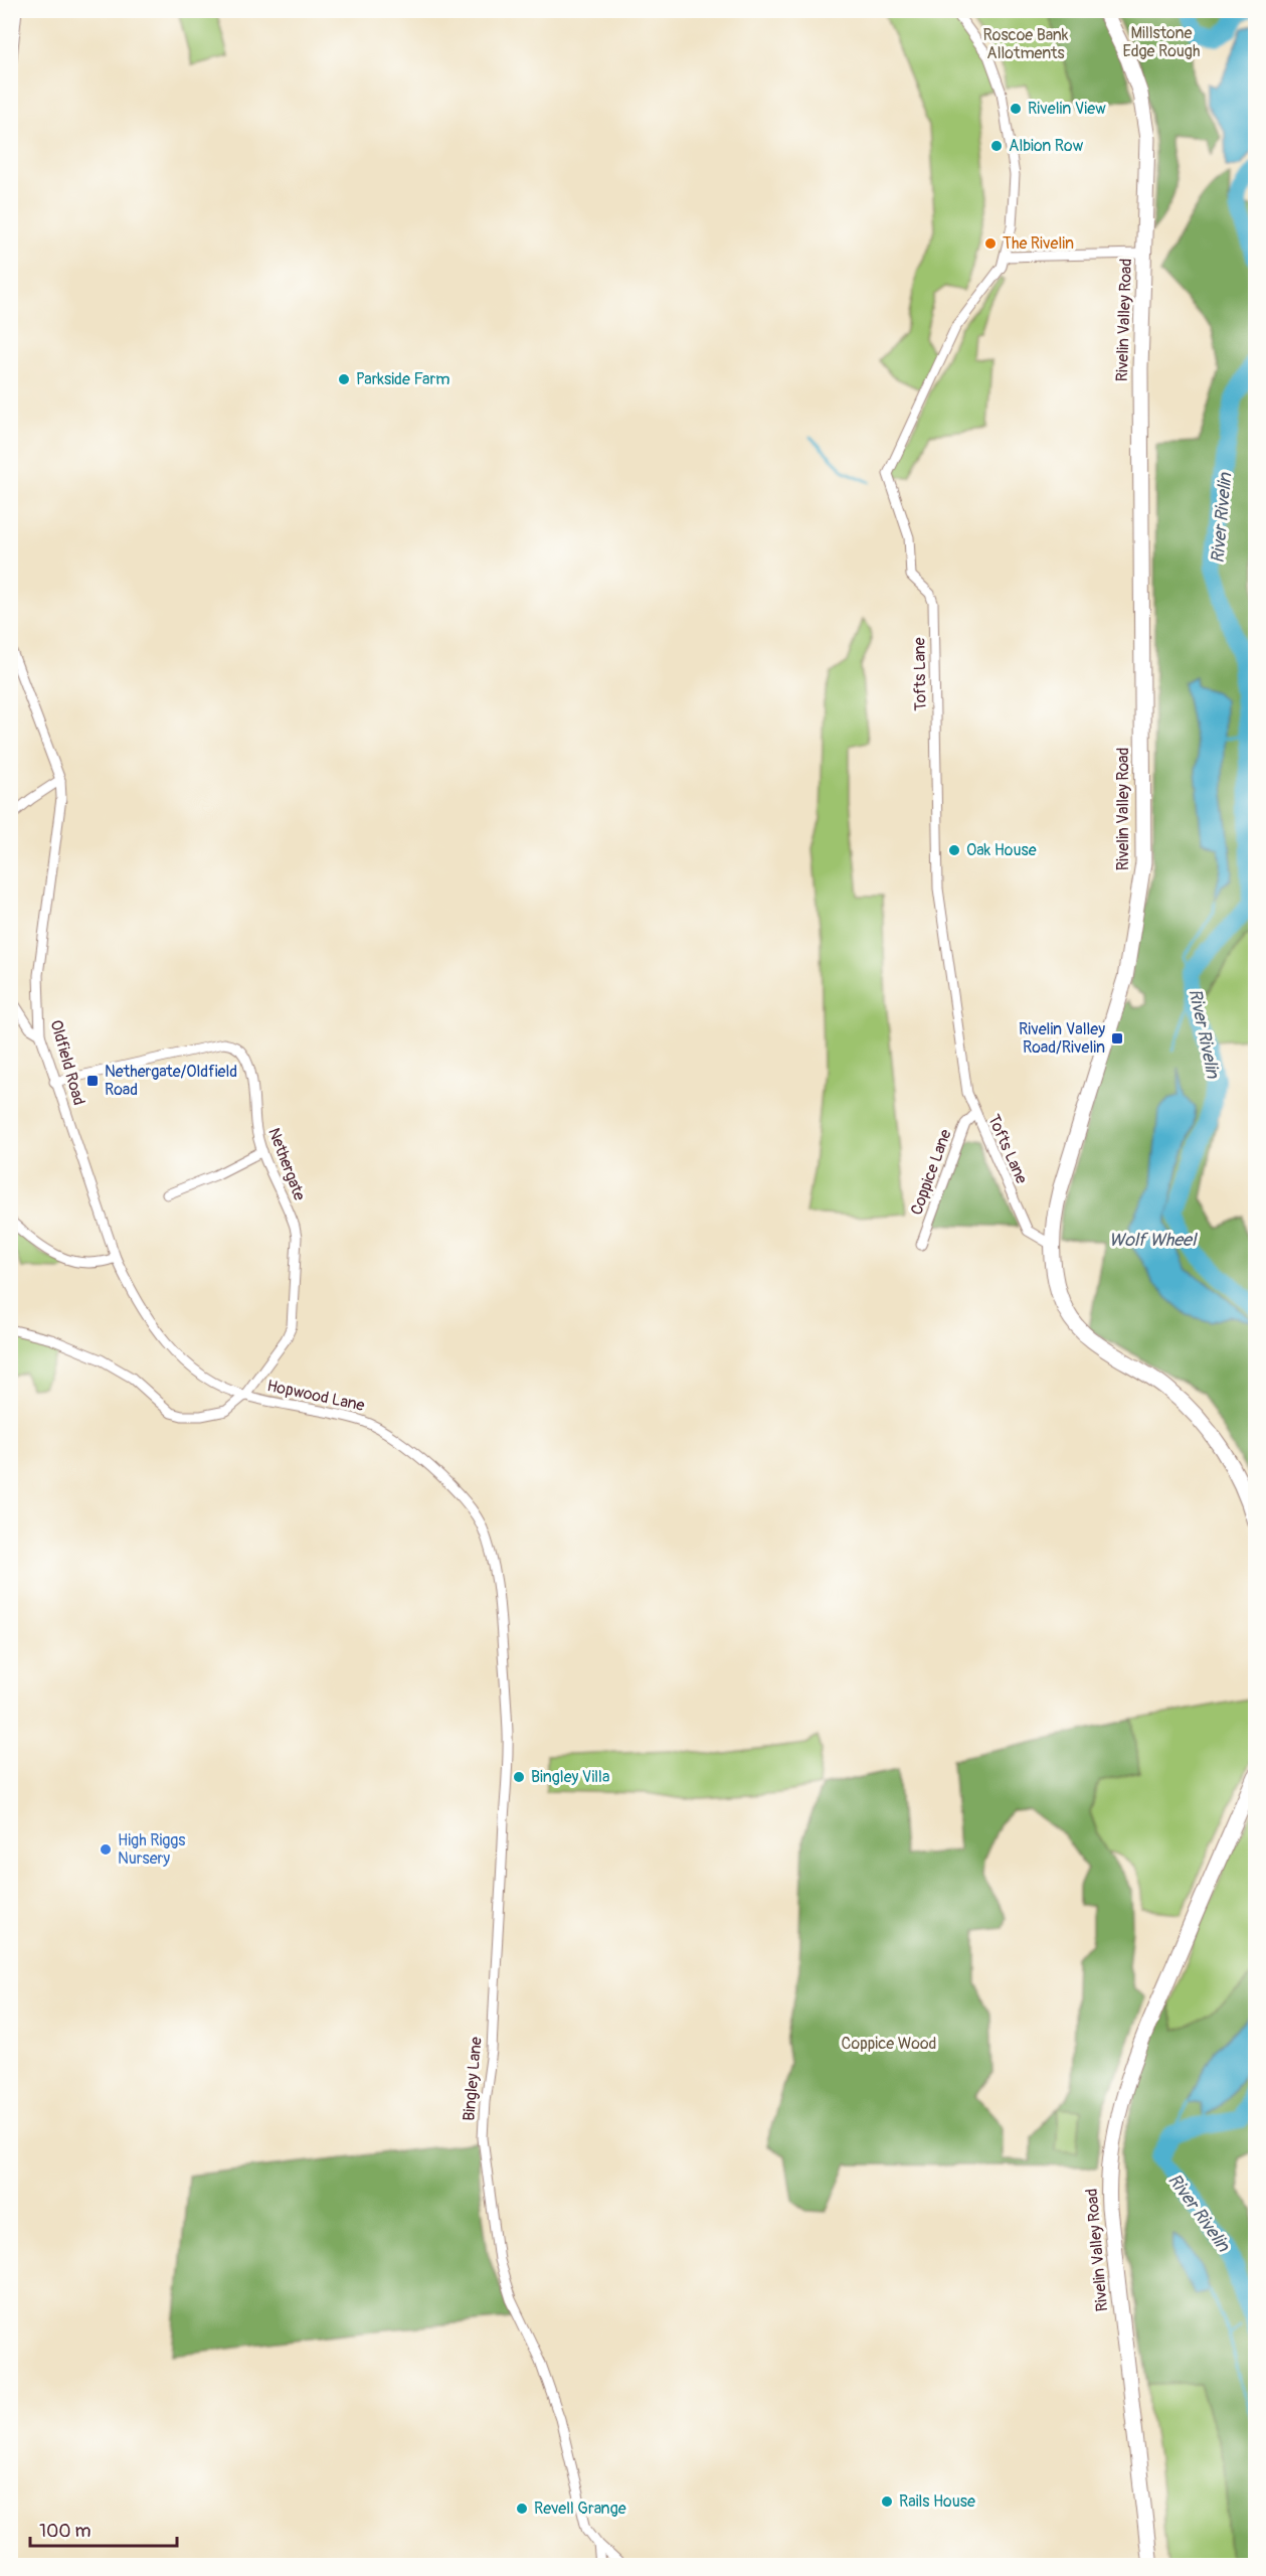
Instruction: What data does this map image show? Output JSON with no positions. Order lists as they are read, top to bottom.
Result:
{
  "streets": {
    "main road": ["Rivelin Valley Road"],
    "street": [
      "Tofts Lane",
      "Oldfield Road",
      "Nethergate",
      "Coppice Lane",
      "Hopwood Lane",
      "Bingley Lane"
    ]
  },
  "crossings": [
    ["Rivelin Valley Road", "Tofts Lane"],
    ["Tofts Lane", "Coppice Lane"],
    ["Oldfield Road", "Nethergate"],
    ["Oldfield Road", "Hopwood Lane"],
    ["Nethergate", "Hopwood Lane"],
    ["Hopwood Lane", "Bingley Lane"]
  ],
  "water": ["River Rivelin", "Wolf Wheel"],
  "parks": ["Millstone Edge Rough", "Roscoe Bank Allotments", "Coppice Wood"],
  "places": {
    "other": [
      "Rivelin View",
      "Albion Row",
      "The Rivelin",
      "Parkside Farm",
      "Oak House",
      "Bingley Villa",
      "High Riggs Nursery",
      "Rails House",
      "Revell Grange"
    ],
    "transit": ["Rivelin Valley Road/Rivelin", "Nethergate/Oldfield Road"]
  },
  "scale_bar": "100 m"
}
